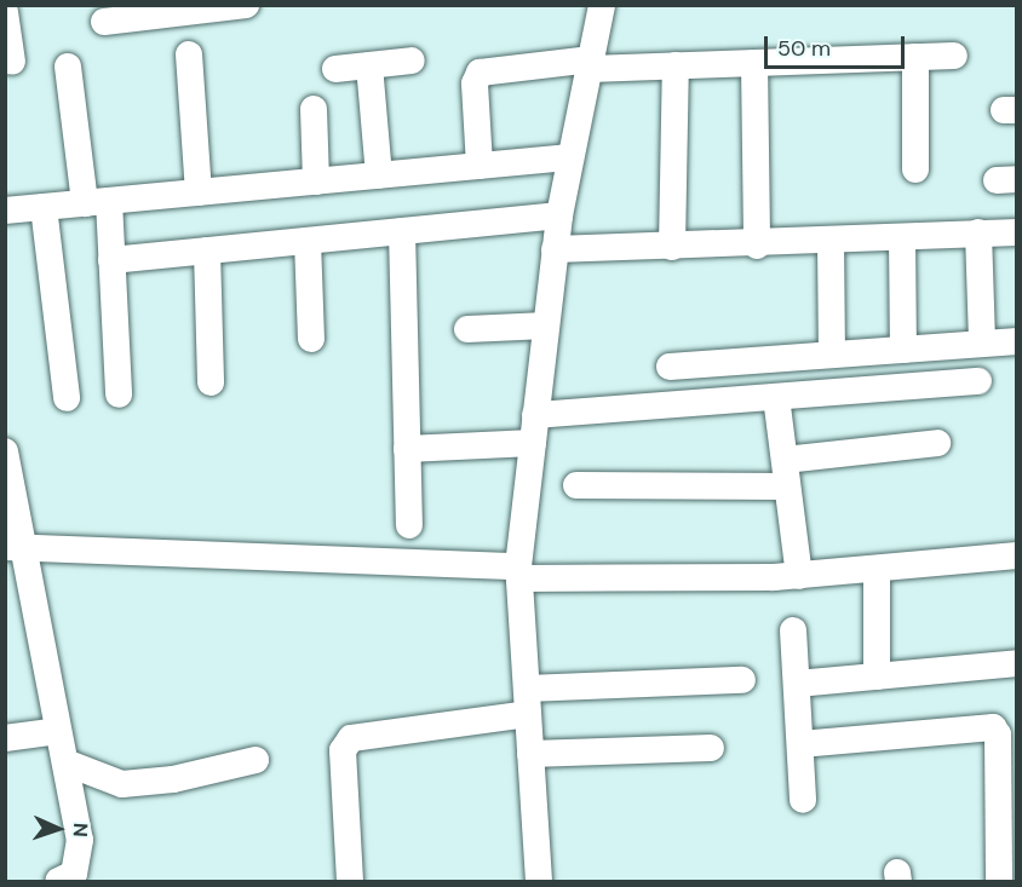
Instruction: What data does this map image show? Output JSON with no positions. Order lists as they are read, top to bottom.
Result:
{
  "scale_bar": "50 m",
  "north": "right"
}
